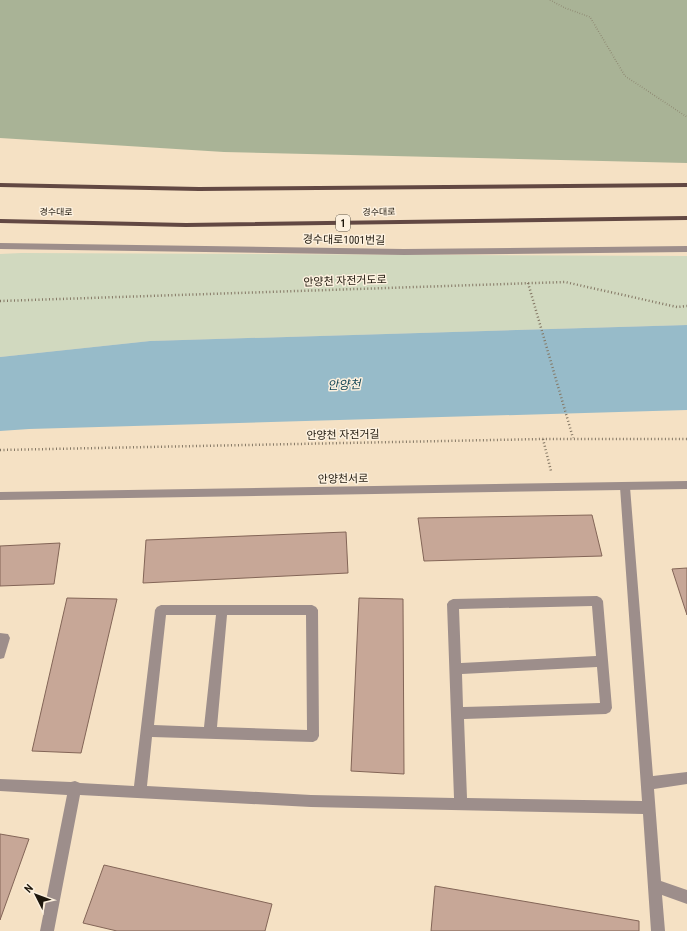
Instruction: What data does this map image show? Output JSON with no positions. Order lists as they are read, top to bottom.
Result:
{
  "streets": {
    "main road": ["경수대로", "1"],
    "street": ["경수대로1001번길", "안양천서로"],
    "path": ["안양천 자전거도로", "안양천 자전거길"]
  },
  "water": ["안양천"],
  "north": "top left"
}
